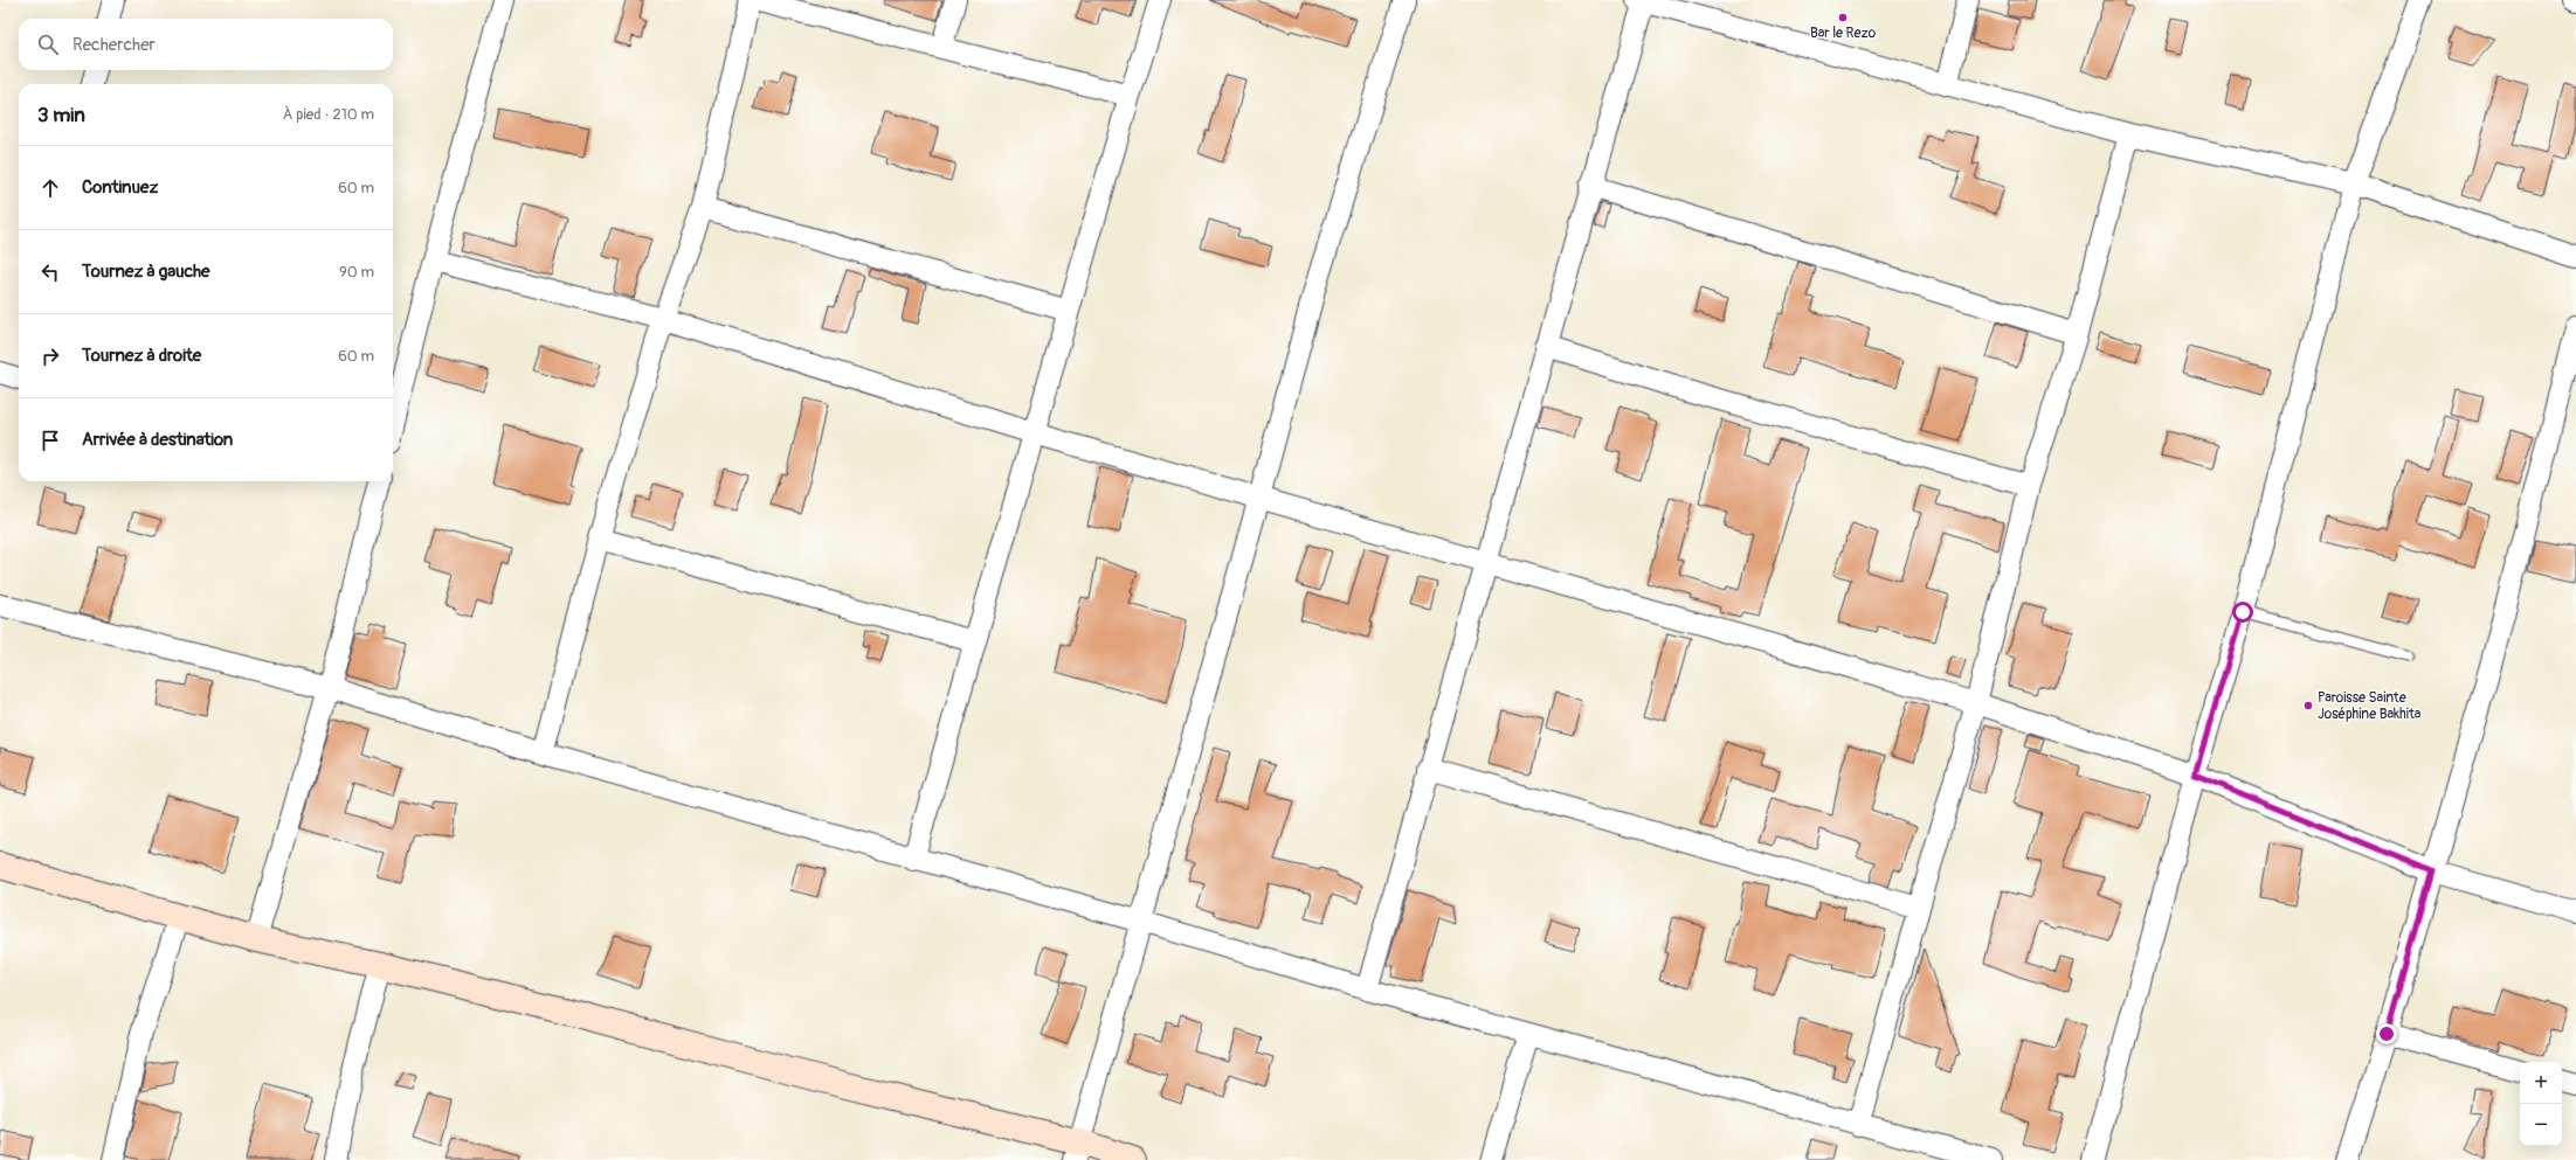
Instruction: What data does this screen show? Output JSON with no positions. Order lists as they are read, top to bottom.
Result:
{
  "places": ["Bar le Rezo", "Paroisse Sainte Joséphine Bakhita"],
  "page": {
    "search": "Rechercher",
    "heading": ["3 min", "À pied · 210 m"],
    "list": [
      ["Continuez", "60 m"],
      ["Tournez à gauche", "90 m"],
      ["Tournez à droite", "60 m"],
      "Arrivée à destination"
    ],
    "map_buttons": ["+", "−"]
  }
}
